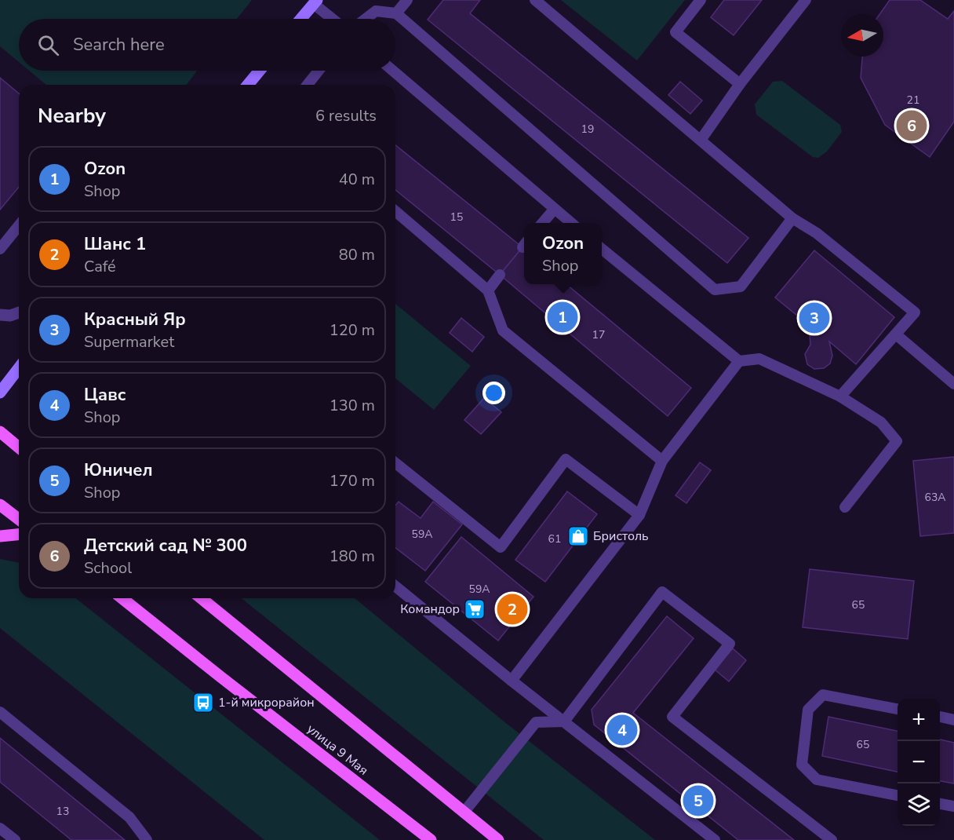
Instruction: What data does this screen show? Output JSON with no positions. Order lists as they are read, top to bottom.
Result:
{
  "streets": {
    "main road": ["улица 9 Мая"]
  },
  "places": {
    "shop": ["Бристоль"],
    "supermarket": ["Командор"],
    "bus stop": ["1-й микрорайон"]
  },
  "house_numbers": [
    "21",
    "19",
    "15",
    "17",
    "63А",
    "59А",
    "61",
    "59А",
    "65",
    "65",
    "13"
  ],
  "north": "left",
  "page": {
    "search": "Search here",
    "heading": ["Nearby", "6 results"],
    "pins": [
      "6",
      "1",
      "3",
      "2",
      "4",
      "5"
    ],
    "list": [
      {
        "mark": "1",
        "name": "Ozon",
        "note": "Shop",
        "value": "40 m"
      },
      {
        "mark": "2",
        "name": "Шанс 1",
        "note": "Café",
        "value": "80 m"
      },
      {
        "mark": "3",
        "name": "Красный Яр",
        "note": "Supermarket",
        "value": "120 m"
      },
      {
        "mark": "4",
        "name": "Цавс",
        "note": "Shop",
        "value": "130 m"
      },
      {
        "mark": "5",
        "name": "Юничел",
        "note": "Shop",
        "value": "170 m"
      },
      {
        "mark": "6",
        "name": "Детский сад № 300",
        "note": "School",
        "value": "180 m"
      }
    ],
    "popup": ["Ozon", "Shop"],
    "map_buttons": ["+", "−"]
  }
}
